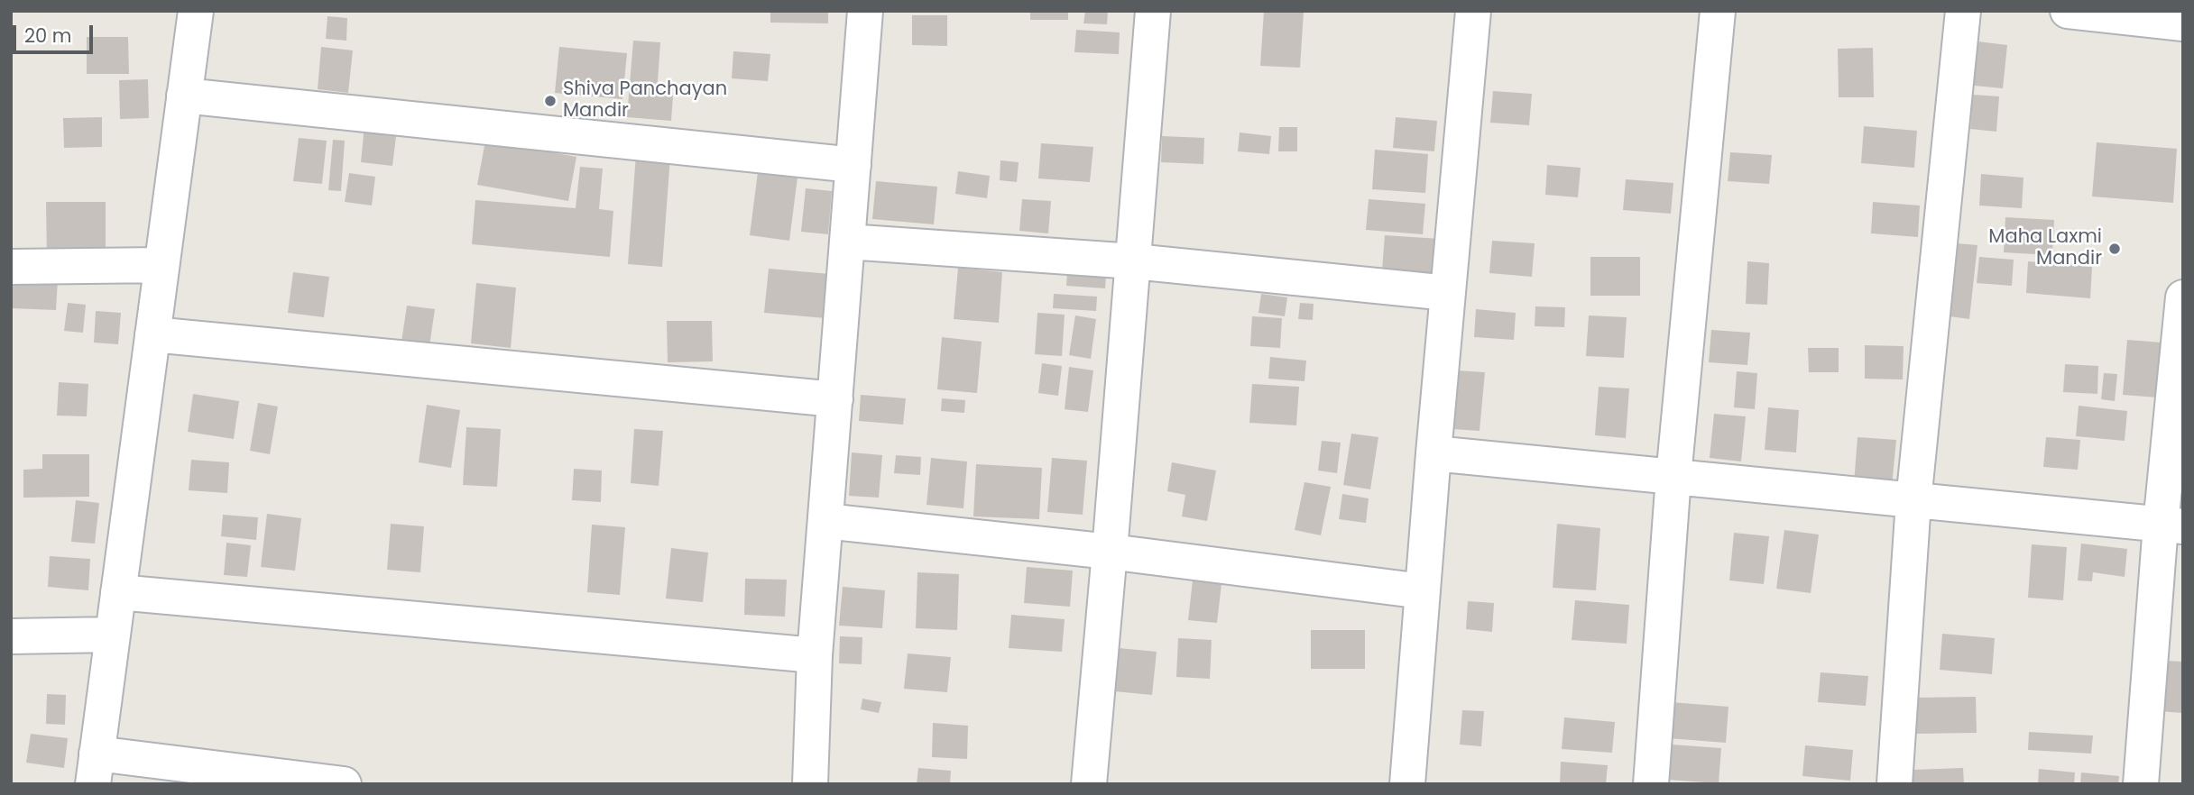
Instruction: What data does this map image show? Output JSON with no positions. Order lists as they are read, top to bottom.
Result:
{
  "places": ["Shiva Panchayan Mandir", "Maha Laxmi Mandir"],
  "scale_bar": "20 m"
}
